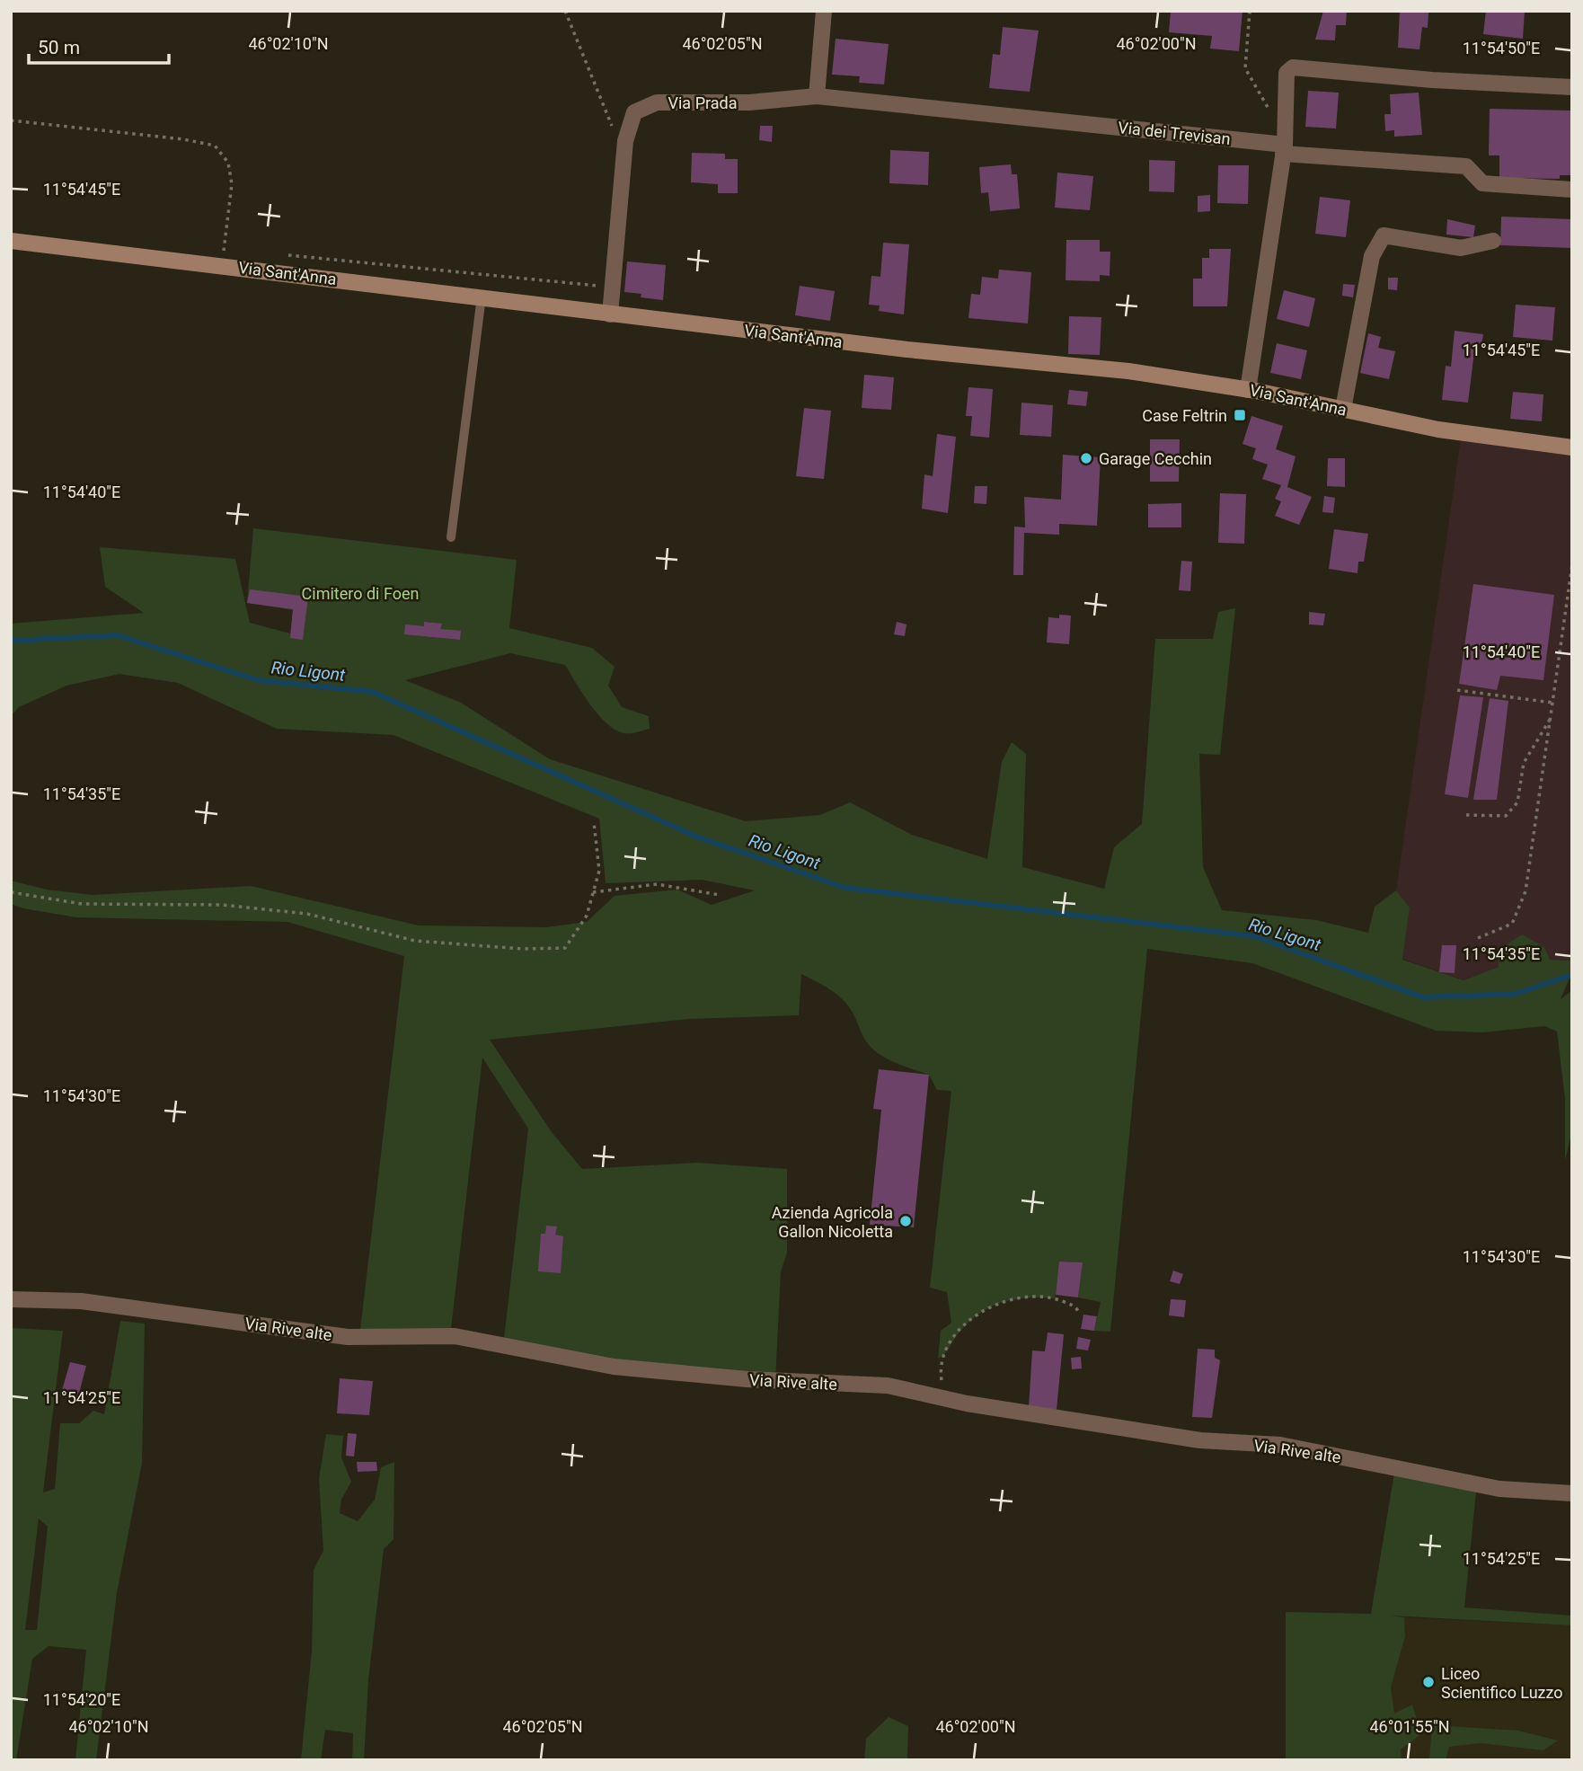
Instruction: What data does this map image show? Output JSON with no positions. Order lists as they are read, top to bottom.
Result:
{
  "streets": {
    "main road": ["Via Sant'Anna"],
    "street": ["Via Prada", "Via dei Trevisan", "Via Rive alte"]
  },
  "crossings": [
    ["Via Prada", "Via dei Trevisan"],
    ["Via Prada", "Via Sant'Anna"]
  ],
  "water": ["Rio Ligont"],
  "parks": ["Cimitero di Foen"],
  "places": {
    "transit": ["Case Feltrin"],
    "other": ["Garage Cecchin", "Azienda Agricola Gallon Nicoletta", "Liceo Scientifico Luzzo"]
  },
  "scale_bar": "50 m",
  "coordinates": [
    "46°02'10\"N",
    "46°02'05\"N",
    "46°02'00\"N",
    "11°54'50\"E",
    "11°54'45\"E",
    "11°54'40\"E",
    "11°54'35\"E",
    "11°54'30\"E",
    "11°54'25\"E",
    "11°54'20\"E",
    "46°01'55\"N"
  ]
}
